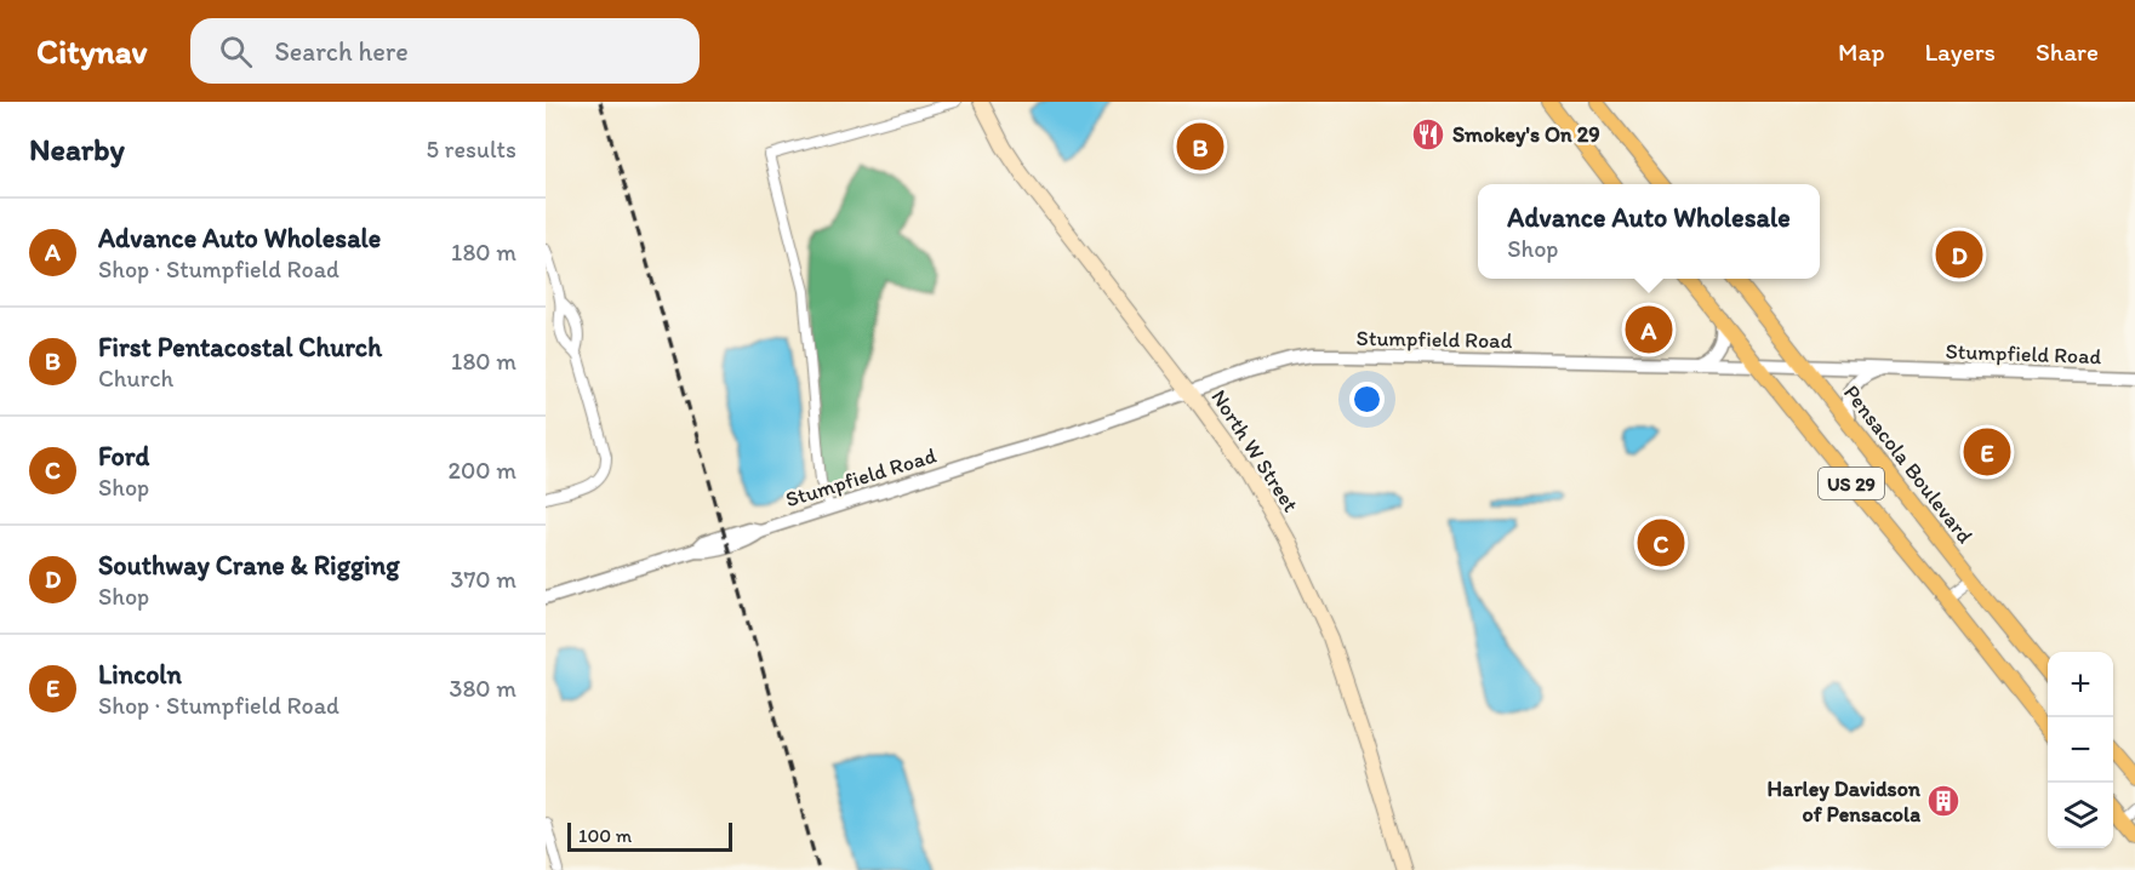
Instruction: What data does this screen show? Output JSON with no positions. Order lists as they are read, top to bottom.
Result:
{
  "streets": {
    "main road": ["North W Street", "Pensacola Boulevard", "US 29"],
    "street": ["Stumpfield Road"]
  },
  "crossings": [
    ["Stumpfield Road", "North W Street"],
    ["Stumpfield Road", "Pensacola Boulevard"],
    ["Stumpfield Road", "US 29"]
  ],
  "places": {
    "restaurant": ["Smokey's On 29"],
    "building": ["Harley Davidson of Pensacola"]
  },
  "scale_bar": "100 m",
  "page": {
    "header": "Citynav",
    "search": "Search here",
    "nav": ["Map", "Layers", "Share"],
    "heading": ["Nearby", "5 results"],
    "pins": [
      "B",
      "D",
      "A",
      "E",
      "C"
    ],
    "popup": ["Advance Auto Wholesale", "Shop"],
    "list": [
      {
        "mark": "A",
        "name": "Advance Auto Wholesale",
        "note": "Shop · Stumpfield Road",
        "value": "180 m"
      },
      {
        "mark": "B",
        "name": "First Pentacostal Church",
        "note": "Church",
        "value": "180 m"
      },
      {
        "mark": "C",
        "name": "Ford",
        "note": "Shop",
        "value": "200 m"
      },
      {
        "mark": "D",
        "name": "Southway Crane & Rigging",
        "note": "Shop",
        "value": "370 m"
      },
      {
        "mark": "E",
        "name": "Lincoln",
        "note": "Shop · Stumpfield Road",
        "value": "380 m"
      }
    ],
    "map_buttons": ["+", "−"],
    "scale": "100 m"
  }
}
